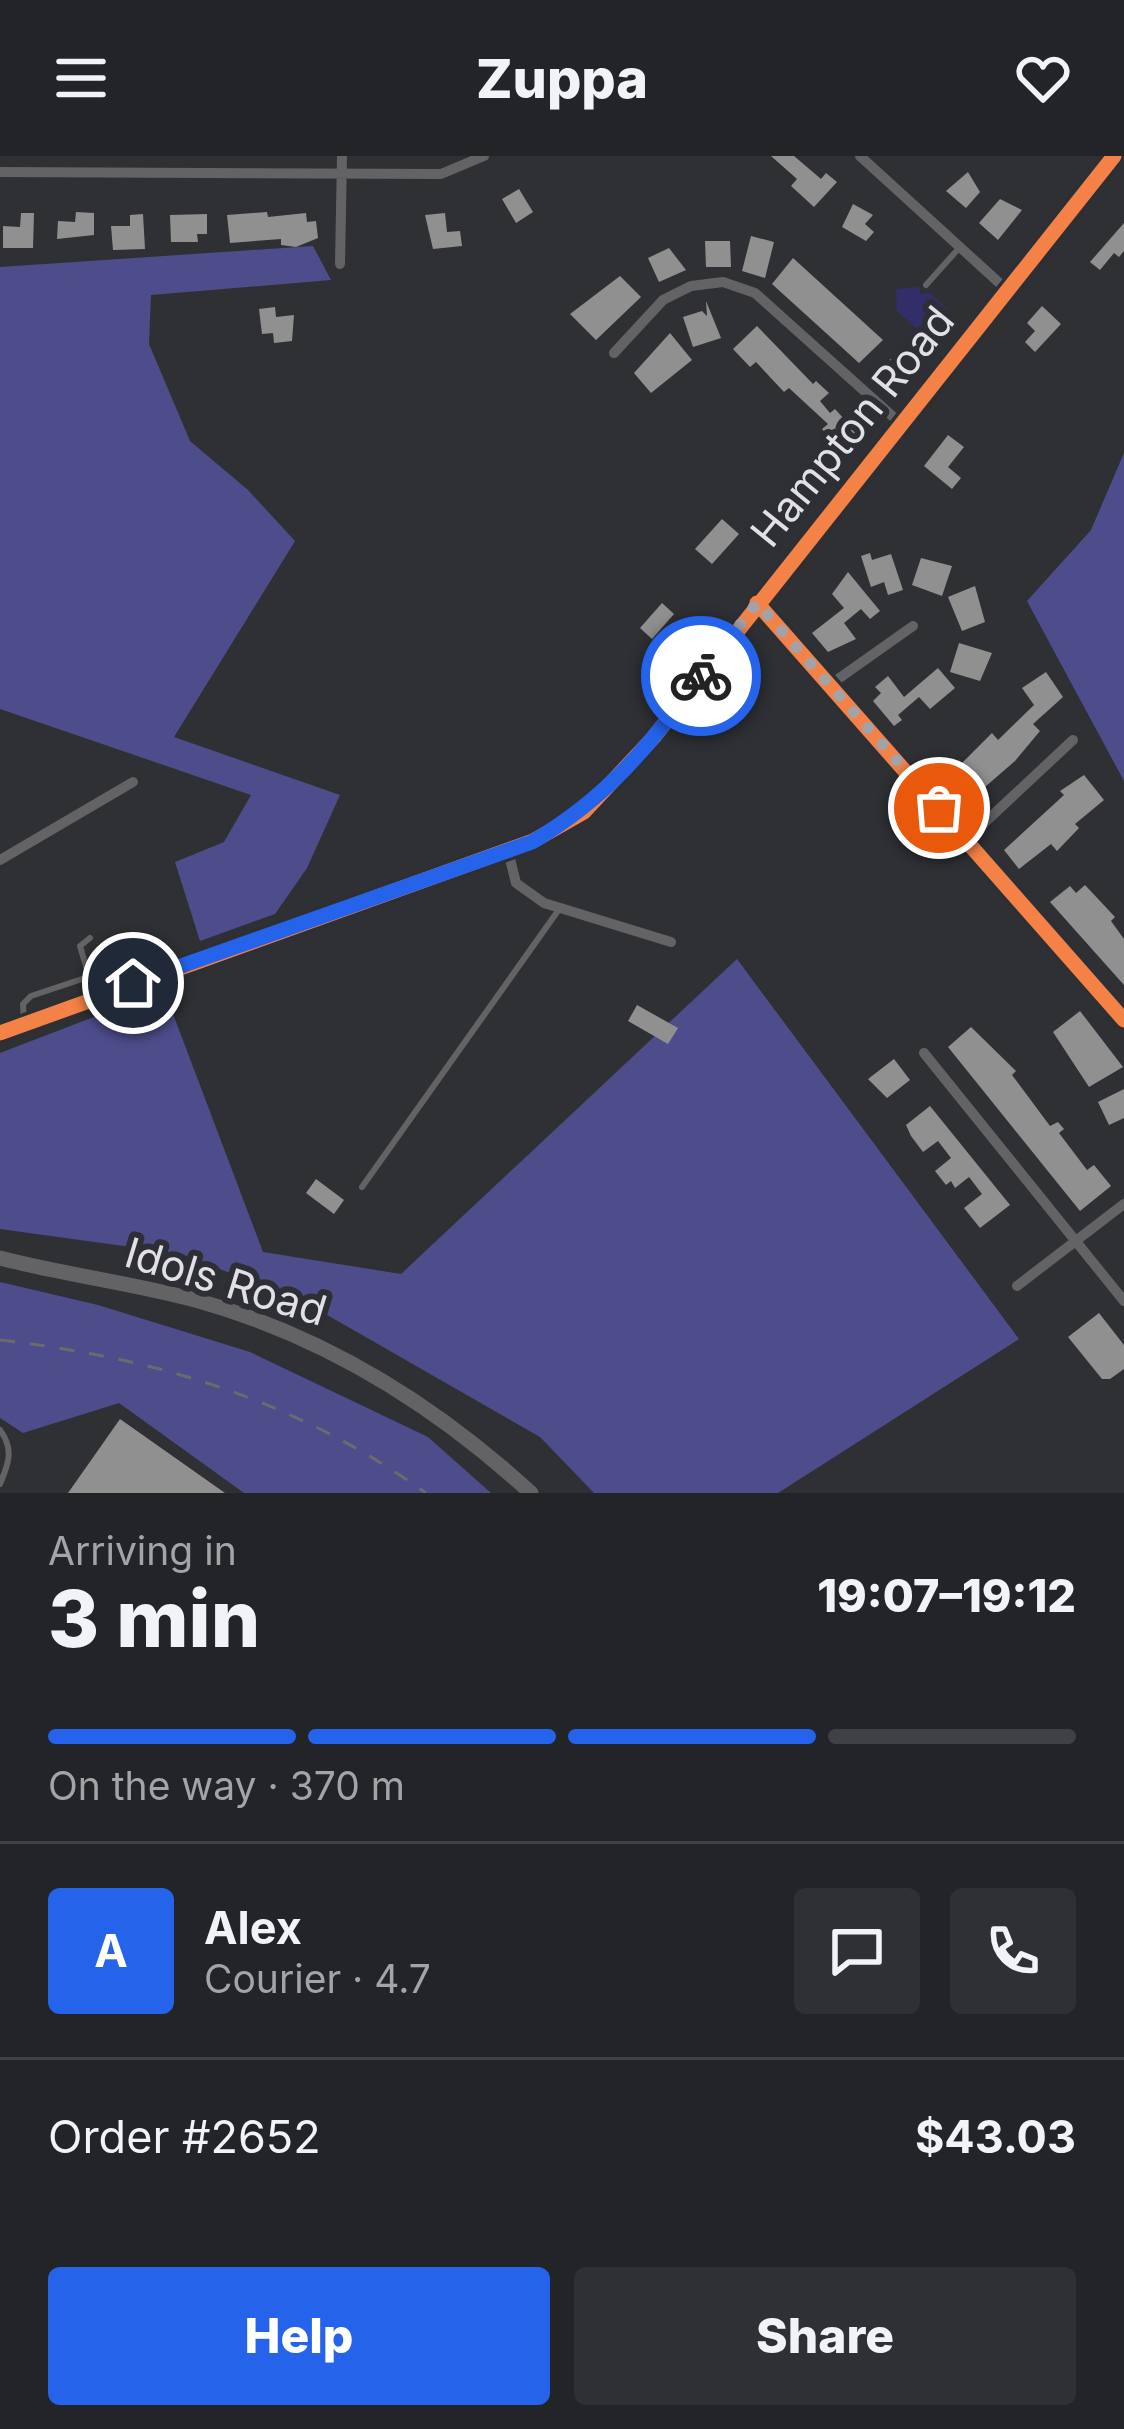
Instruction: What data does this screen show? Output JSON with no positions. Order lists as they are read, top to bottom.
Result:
{
  "streets": {
    "main road": ["Hampton Road", "Idols Road"]
  },
  "page": {
    "header": "Zuppa",
    "heading": ["3 min", "Arriving in", "19:07–19:12"],
    "panel": [
      "Alex",
      "Courier · 4.7",
      "Order #2652",
      "$43.03"
    ],
    "bar": "On the way · 370 m",
    "round": "A",
    "buttons": ["Help", "Share"]
  }
}
